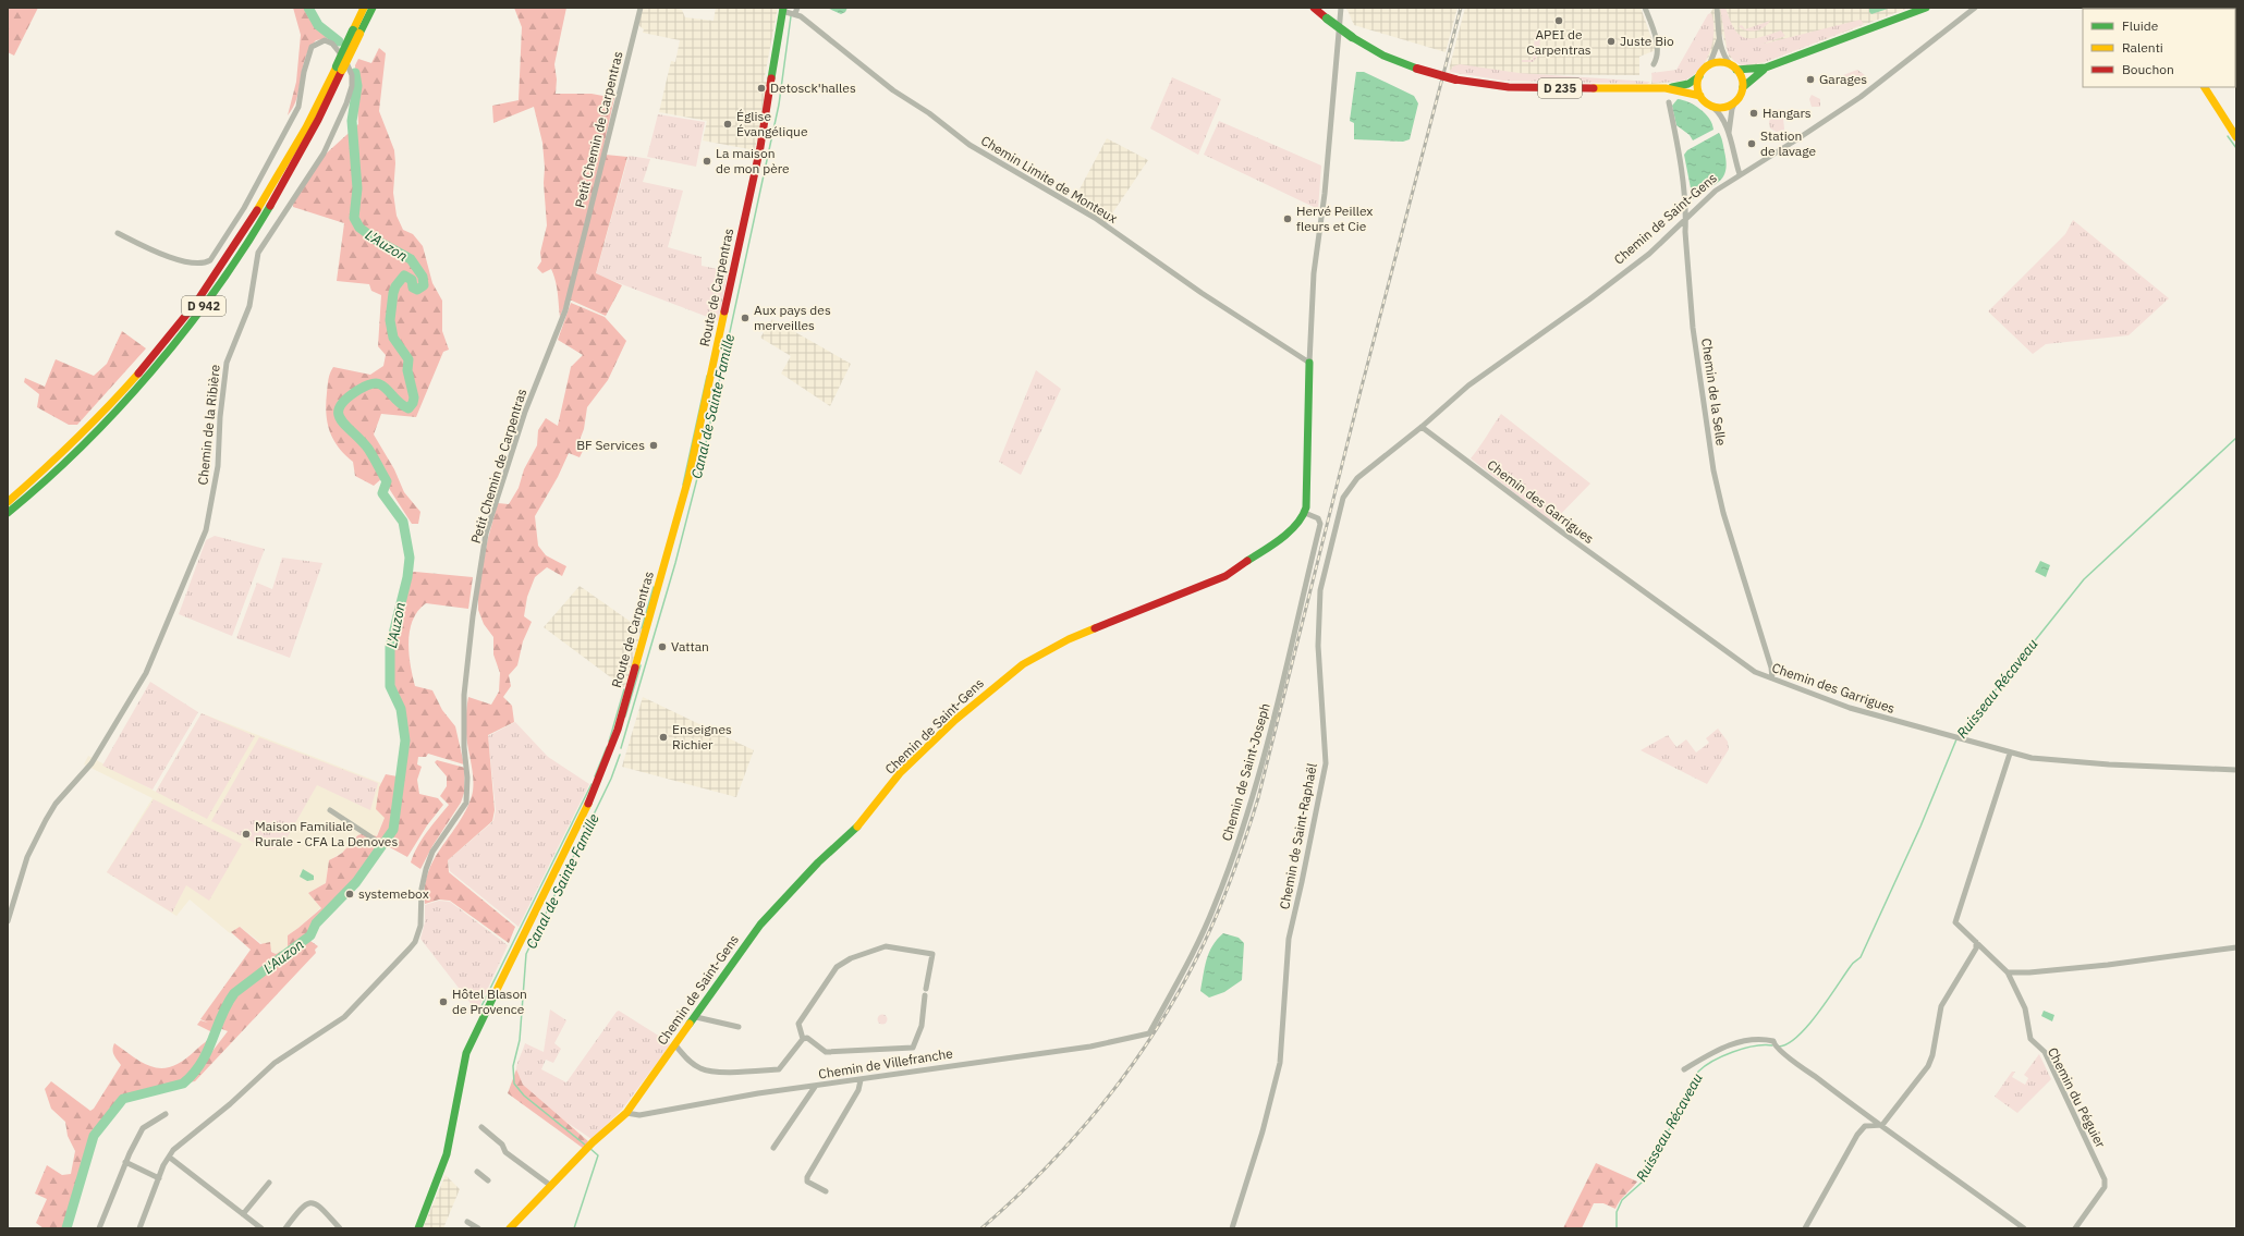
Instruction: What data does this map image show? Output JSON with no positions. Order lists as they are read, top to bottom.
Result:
{
  "streets": {
    "main road": [
      "D 235",
      "Chemin de Saint-Gens",
      "Route de Carpentras",
      "D 942"
    ],
    "street": [
      "Petit Chemin de Carpentras",
      "Chemin Limite de Monteux",
      "Chemin de la Selle",
      "Chemin de la Ribière",
      "Chemin des Garrigues",
      "Chemin de Saint-Joseph",
      "Chemin de Saint-Raphaël",
      "Chemin de Villefranche",
      "Chemin du Péguier"
    ]
  },
  "crossings": [
    ["Chemin Limite de Monteux", "Route de Carpentras"],
    ["Chemin de Saint-Gens", "Chemin de la Selle"],
    ["Chemin de Saint-Gens", "Chemin des Garrigues"],
    ["Chemin de Saint-Gens", "Chemin de Saint-Joseph"],
    ["Chemin de Saint-Gens", "Chemin de Saint-Raphaël"],
    ["Chemin de Saint-Gens", "Chemin de Villefranche"],
    ["Chemin de la Selle", "Chemin des Garrigues"],
    ["Chemin des Garrigues", "Chemin de Saint-Raphaël"],
    ["Chemin des Garrigues", "Chemin du Péguier"],
    ["Chemin de Saint-Joseph", "Chemin de Villefranche"]
  ],
  "water": ["L'Auzon", "Canal de Sainte Famille", "Ruisseau Récaveau"],
  "places": [
    "APEI de Carpentras",
    "Juste Bio",
    "Garages",
    "Detosck'halles",
    "Hangars",
    "Église Évangélique",
    "Station de lavage",
    "La maison de mon père",
    "Hervé Peillex fleurs et Cie",
    "Aux pays des merveilles",
    "BF Services",
    "Vattan",
    "Enseignes Richier",
    "Maison Familiale Rurale - CFA La Denoves",
    "systemebox",
    "Hôtel Blason de Provence"
  ],
  "legend": ["Fluide", "Ralenti", "Bouchon"]
}
